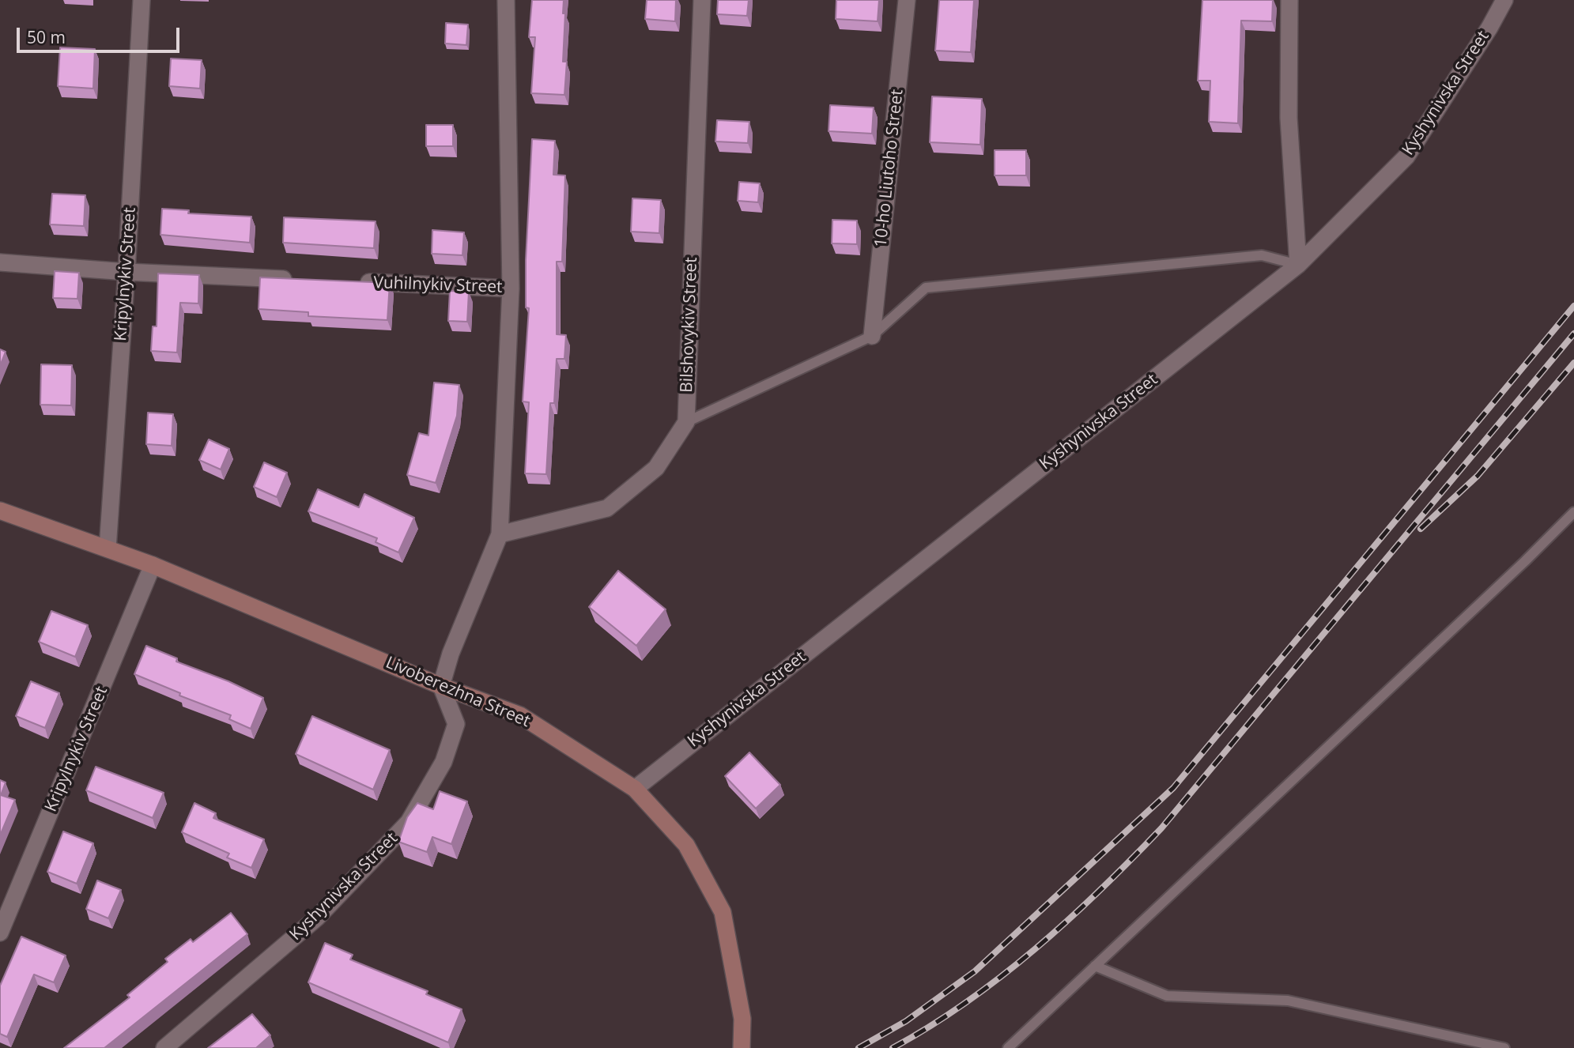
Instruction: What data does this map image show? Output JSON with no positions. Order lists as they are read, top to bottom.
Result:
{
  "streets": {
    "main road": ["Livoberezhna Street"],
    "street": [
      "Kyshynivska Street",
      "10-ho Liutoho Street",
      "Kripylnykiv Street",
      "Vuhilnykiv Street",
      "Bilshovykiv Street"
    ]
  },
  "crossings": [
    ["Kyshynivska Street", "Livoberezhna Street"],
    ["Kripylnykiv Street", "Livoberezhna Street"]
  ],
  "scale_bar": "50 m"
}
